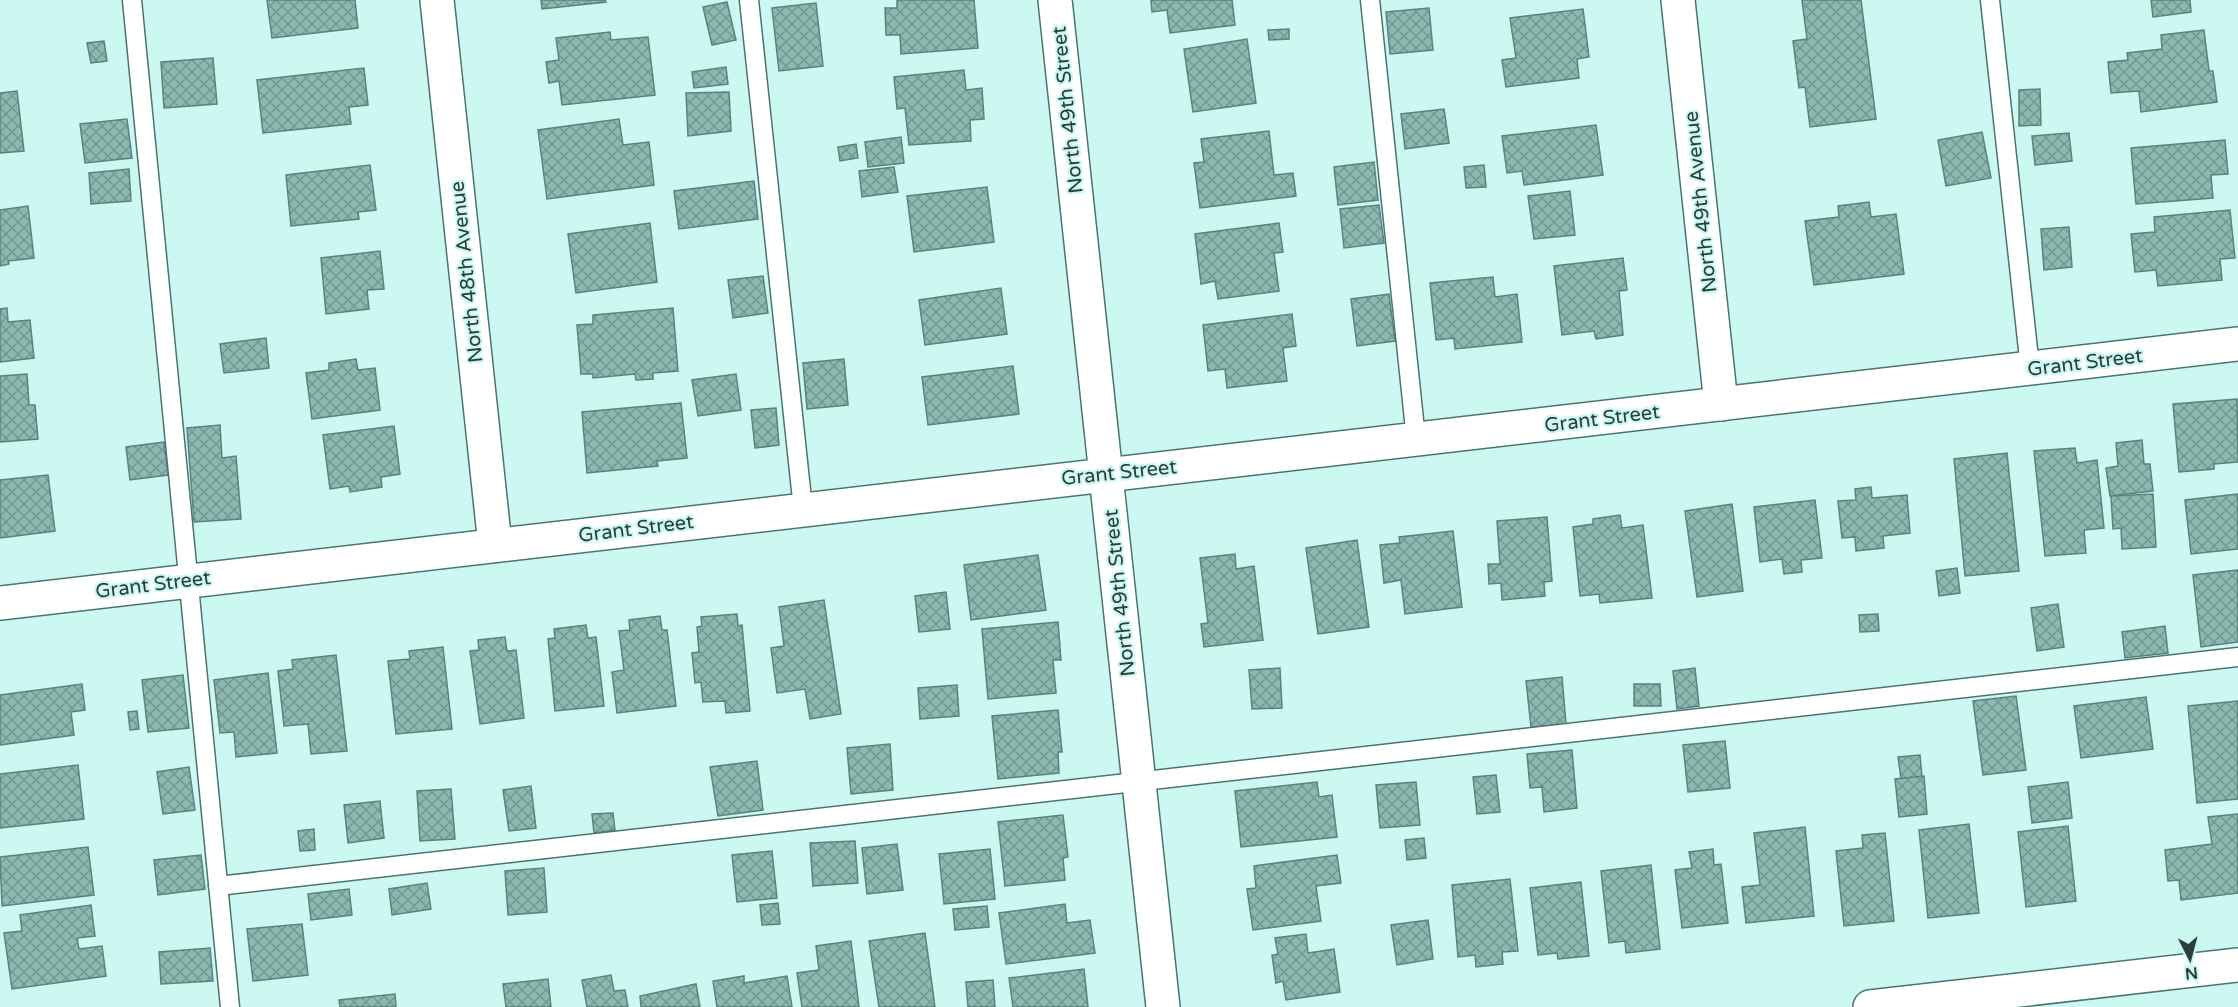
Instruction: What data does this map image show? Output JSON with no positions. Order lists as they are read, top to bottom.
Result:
{
  "streets": {
    "street": [
      "North 49th Street",
      "North 49th Avenue",
      "North 48th Avenue",
      "Grant Street"
    ]
  },
  "crossings": [
    ["North 49th Street", "Grant Street"],
    ["North 49th Avenue", "Grant Street"],
    ["North 48th Avenue", "Grant Street"]
  ],
  "north": "bottom"
}
